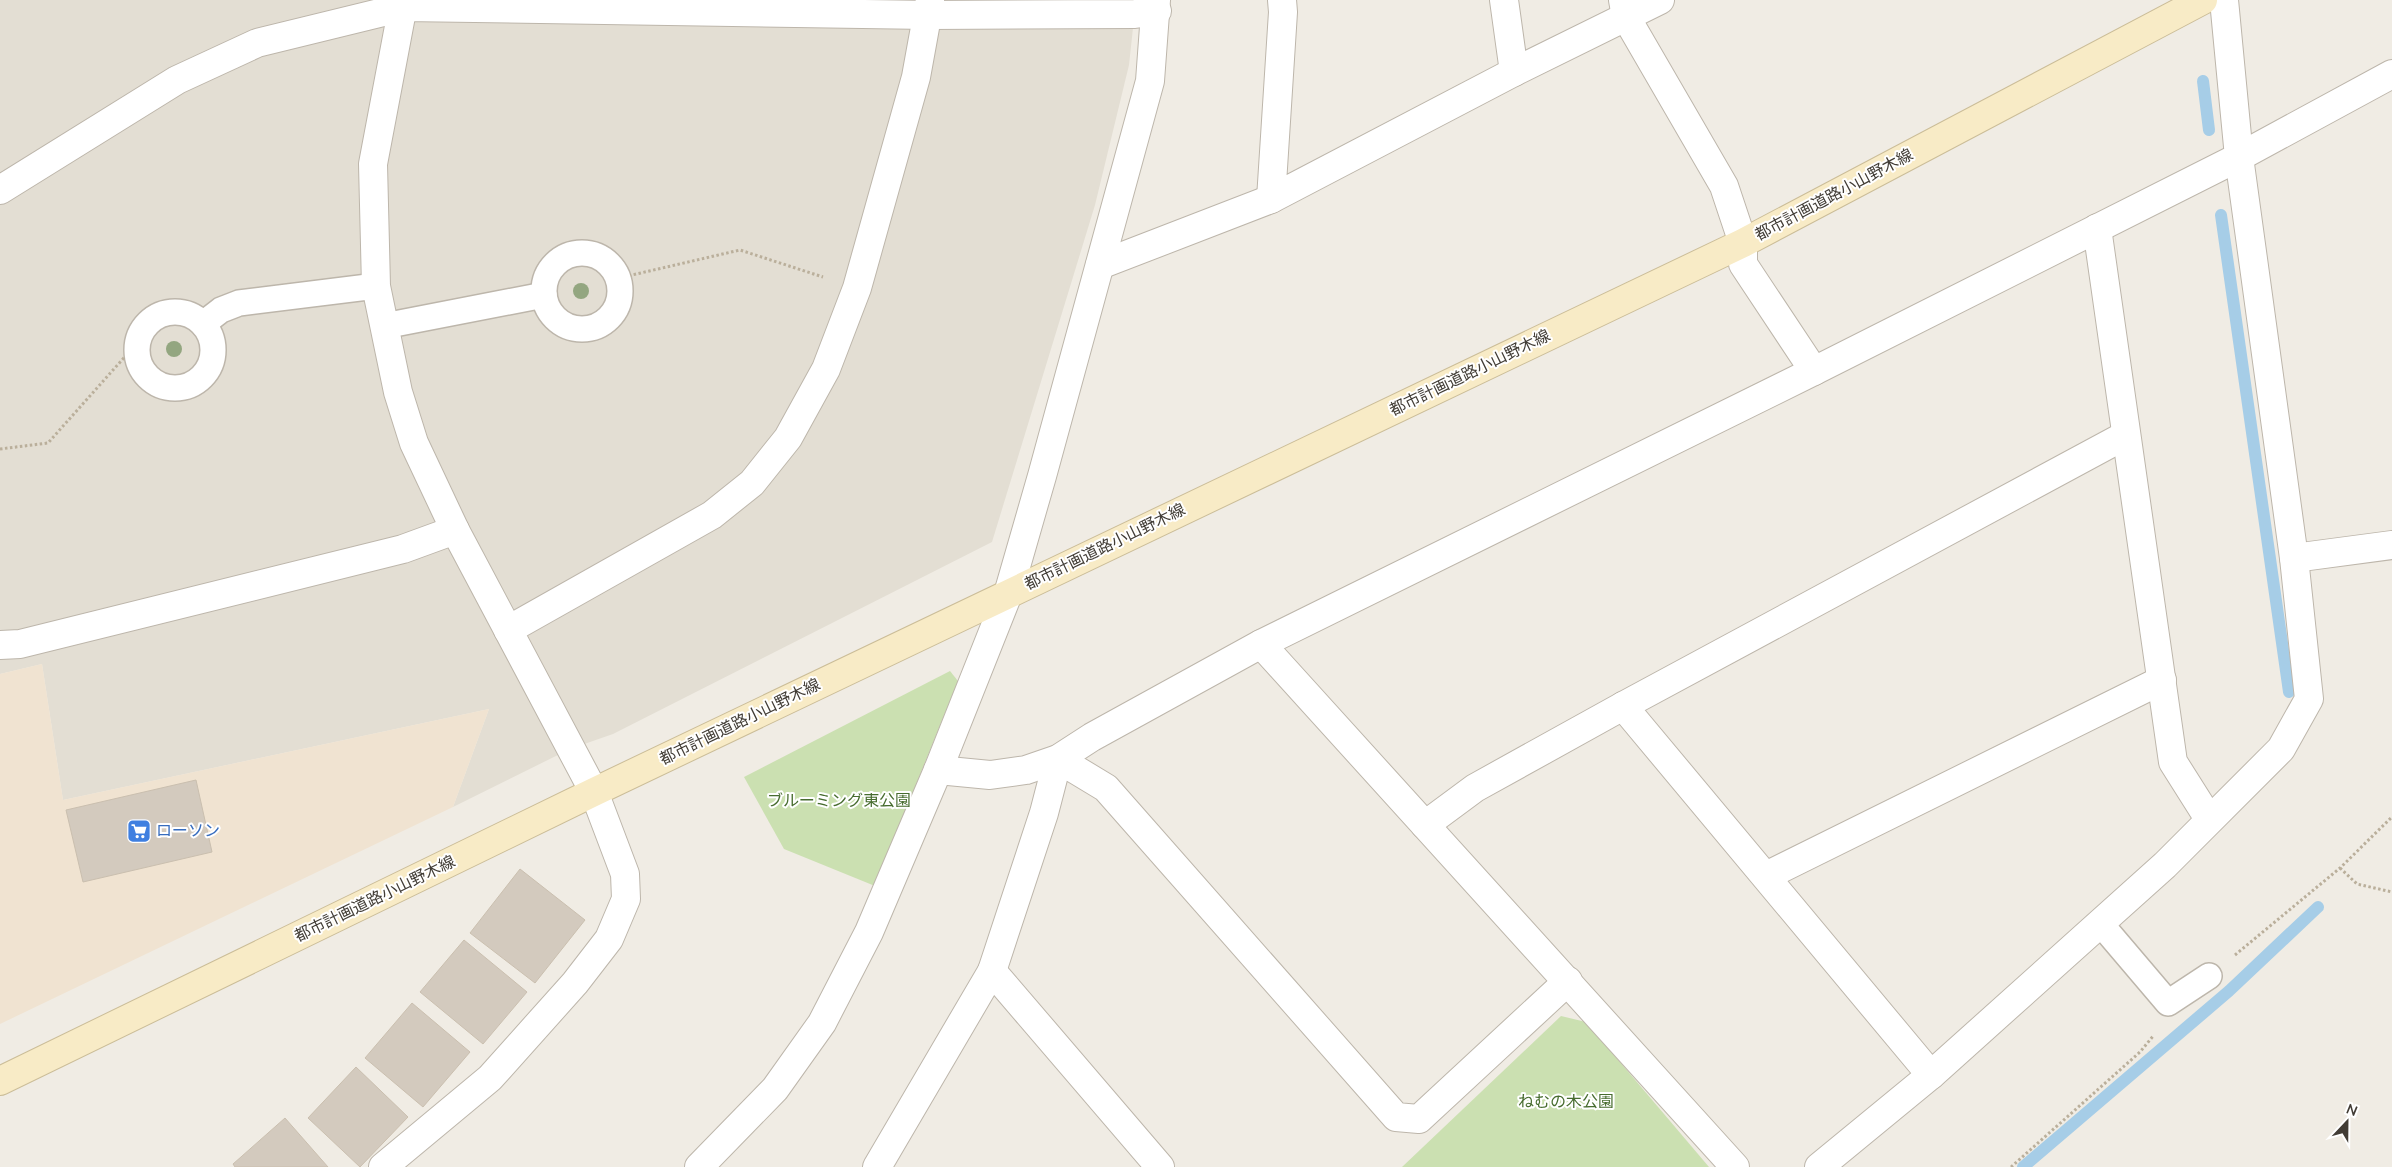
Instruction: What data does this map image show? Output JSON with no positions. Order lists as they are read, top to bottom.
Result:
{
  "streets": {
    "street": ["都市計画道路小山野木線"]
  },
  "parks": ["ブルーミング東公園", "ねむの木公園"],
  "places": {
    "supermarket": ["ローソン"]
  },
  "north": "top"
}
